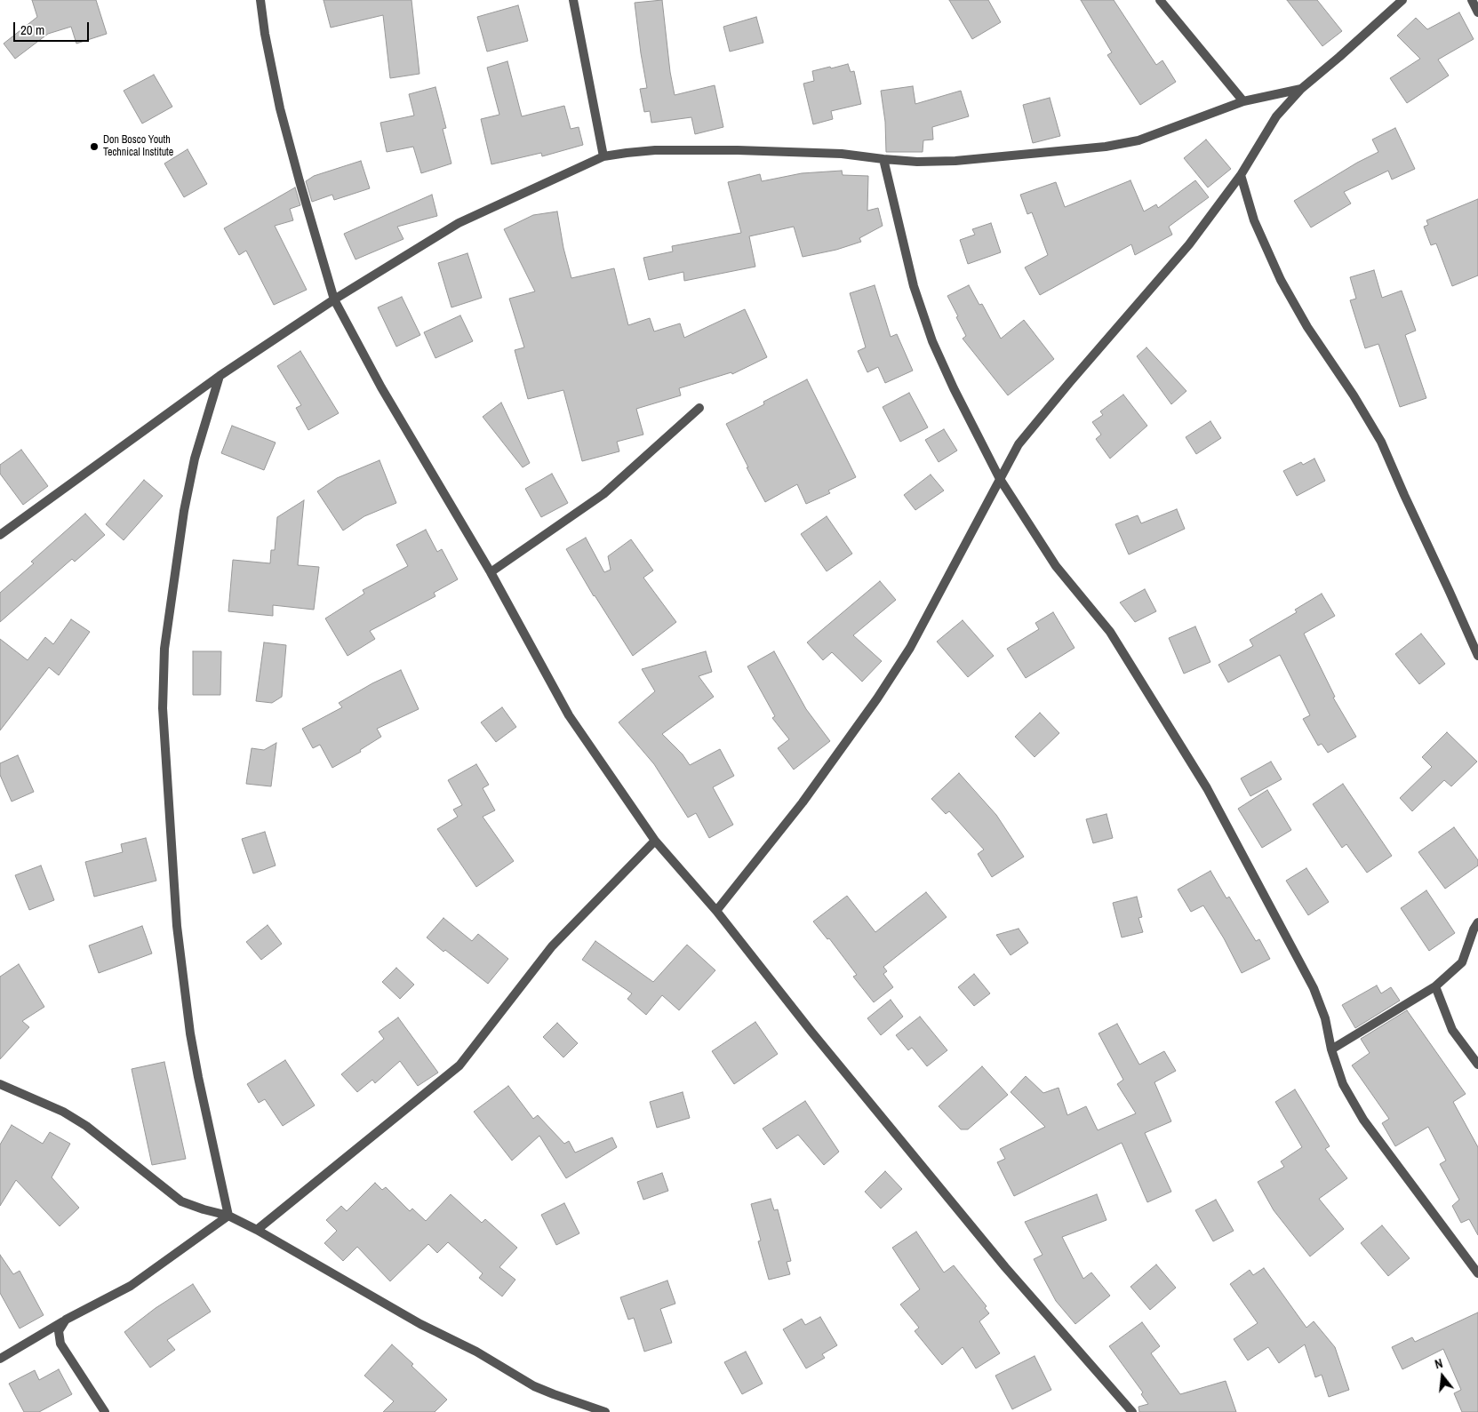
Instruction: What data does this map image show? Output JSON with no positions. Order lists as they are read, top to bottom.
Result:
{
  "places": ["Don Bosco Youth Technical Institute"],
  "scale_bar": "20 m",
  "north": "top"
}
